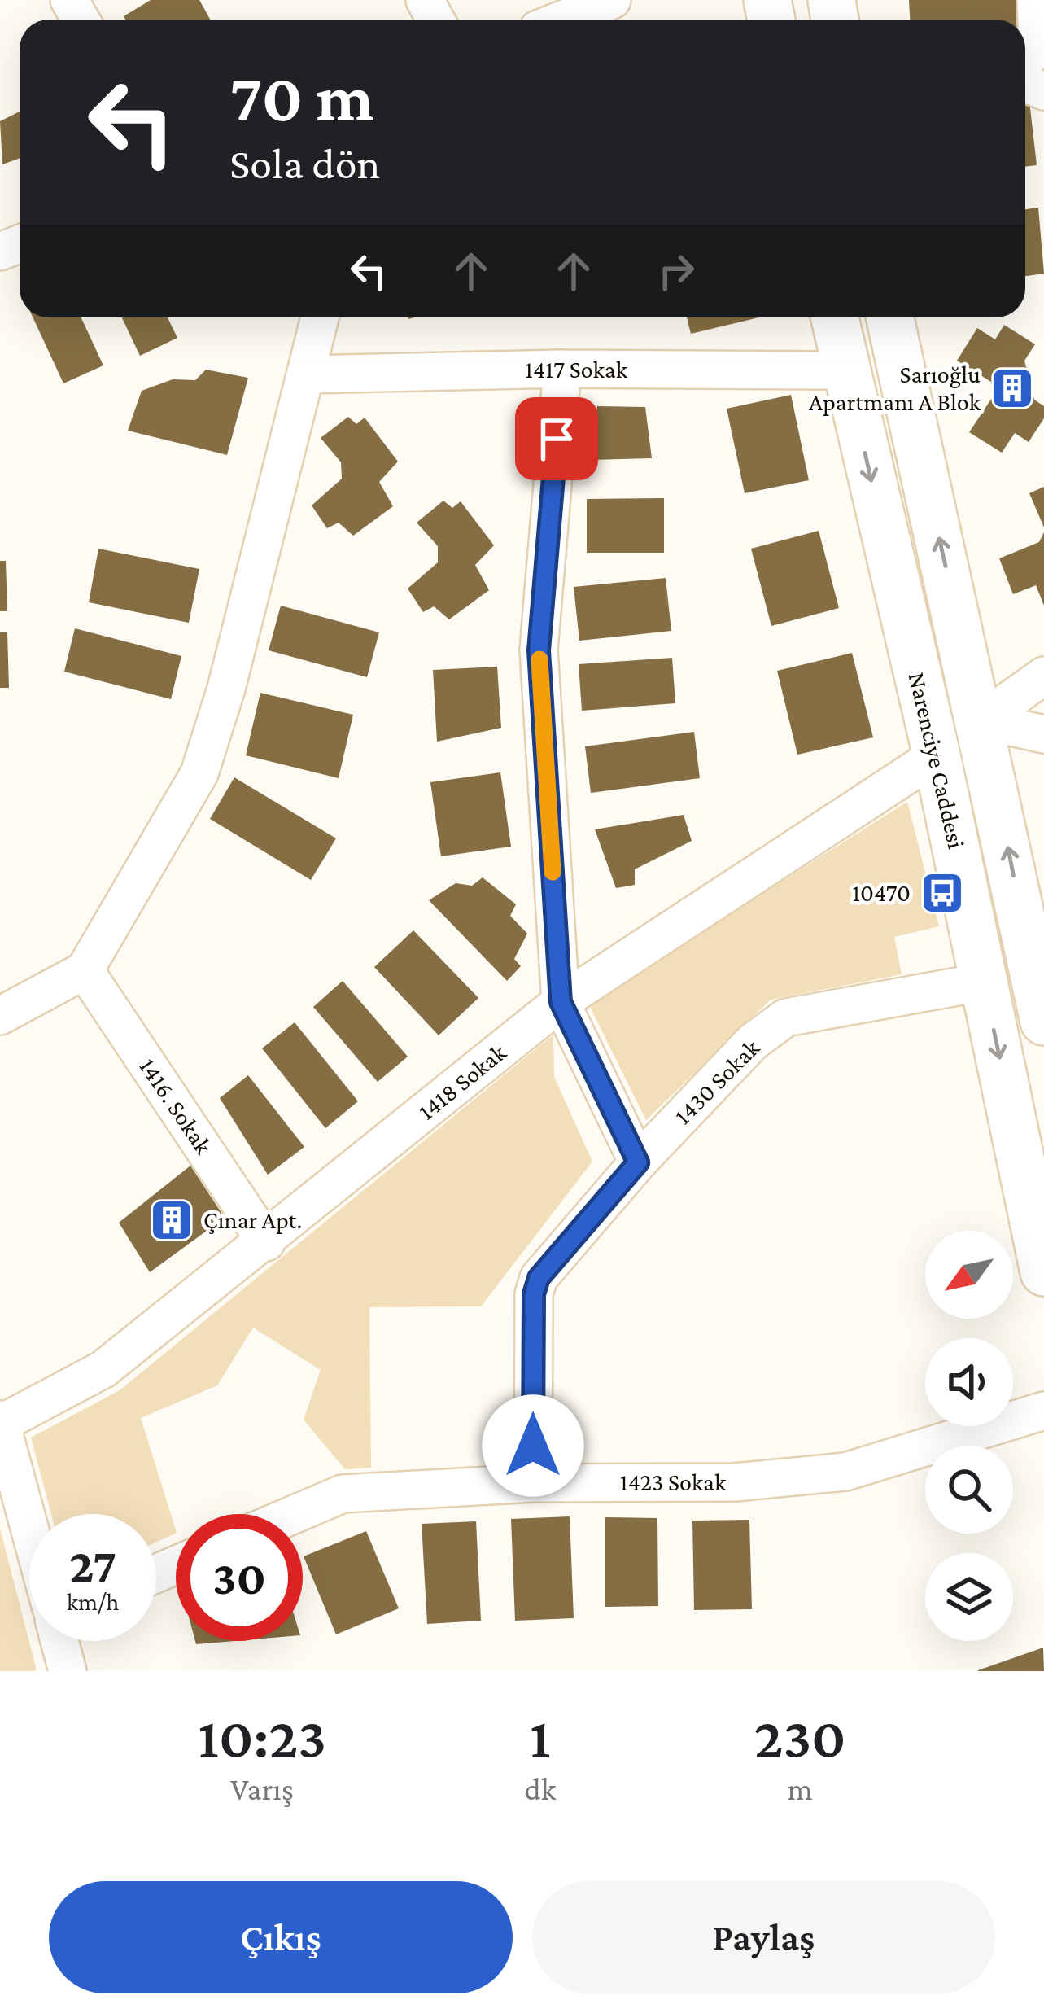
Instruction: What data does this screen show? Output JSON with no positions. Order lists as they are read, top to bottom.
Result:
{
  "streets": {
    "main road": ["Narenciye Caddesi"],
    "street": [
      "1417 Sokak",
      "1418 Sokak",
      "1430 Sokak",
      "1416. Sokak",
      "1423 Sokak"
    ]
  },
  "crossings": [
    ["1417 Sokak", "Narenciye Caddesi"],
    ["Narenciye Caddesi", "1418 Sokak"],
    ["Narenciye Caddesi", "1430 Sokak"],
    ["1418 Sokak", "1416. Sokak"],
    ["1430 Sokak", "1423 Sokak"]
  ],
  "places": {
    "building": ["Sarıoğlu Apartmanı A Blok", "Çınar Apt."],
    "bus stop": ["10470"]
  },
  "north": "bottom left",
  "page": {
    "turn": ["70 m", "Sola dön"],
    "speed": "27 km/h",
    "limit": "30",
    "eta": [
      "10:23",
      "Varış",
      "1",
      "dk",
      "230",
      "m"
    ],
    "buttons": ["Çıkış", "Paylaş"]
  }
}
